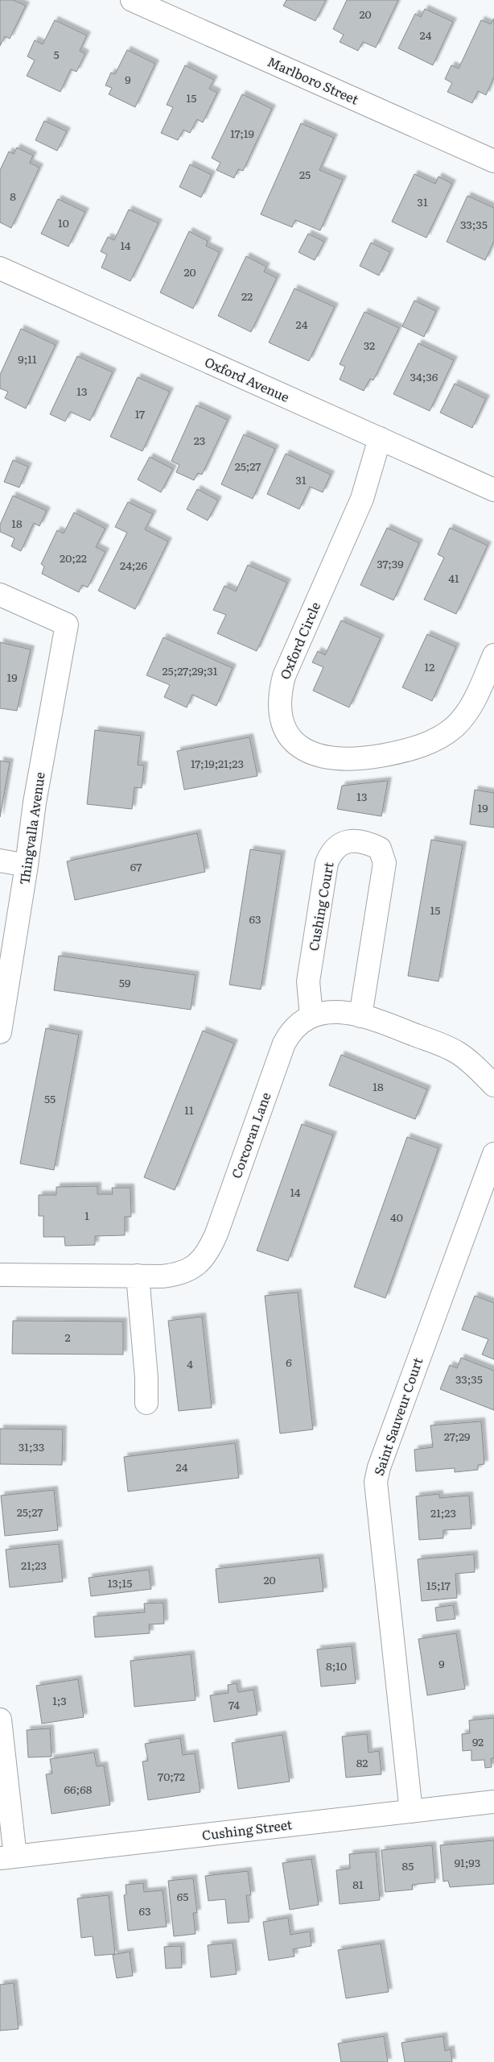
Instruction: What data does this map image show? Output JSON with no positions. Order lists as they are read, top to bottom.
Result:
{
  "streets": {
    "street": [
      "Marlboro Street",
      "Oxford Avenue",
      "Oxford Circle",
      "Thingvalla Avenue",
      "Cushing Court",
      "Corcoran Lane",
      "Saint Sauveur Court",
      "Cushing Street"
    ]
  },
  "crossings": [
    ["Oxford Avenue", "Oxford Circle"],
    ["Cushing Court", "Corcoran Lane"],
    ["Saint Sauveur Court", "Cushing Street"]
  ],
  "house_numbers": [
    "20",
    "24",
    "5",
    "9",
    "15",
    "17;19",
    "25",
    "8",
    "31",
    "10",
    "33;35",
    "14",
    "20",
    "22",
    "24",
    "32",
    "9;11",
    "34;36",
    "13",
    "17",
    "23",
    "25;27",
    "31",
    "18",
    "20;22",
    "37;39",
    "24;26",
    "41",
    "12",
    "25;27;29;31",
    "19",
    "17;19;21;23",
    "13",
    "19",
    "67",
    "15",
    "63",
    "59",
    "18",
    "55",
    "11",
    "14",
    "1",
    "40",
    "2",
    "6",
    "4",
    "33;35",
    "27;29",
    "31;33",
    "24",
    "25;27",
    "21;23",
    "21;23",
    "20",
    "13;15",
    "15;17",
    "9",
    "8;10",
    "1;3",
    "74",
    "92",
    "82",
    "70;72",
    "66;68",
    "91;93",
    "85",
    "81",
    "65",
    "63"
  ]
}
